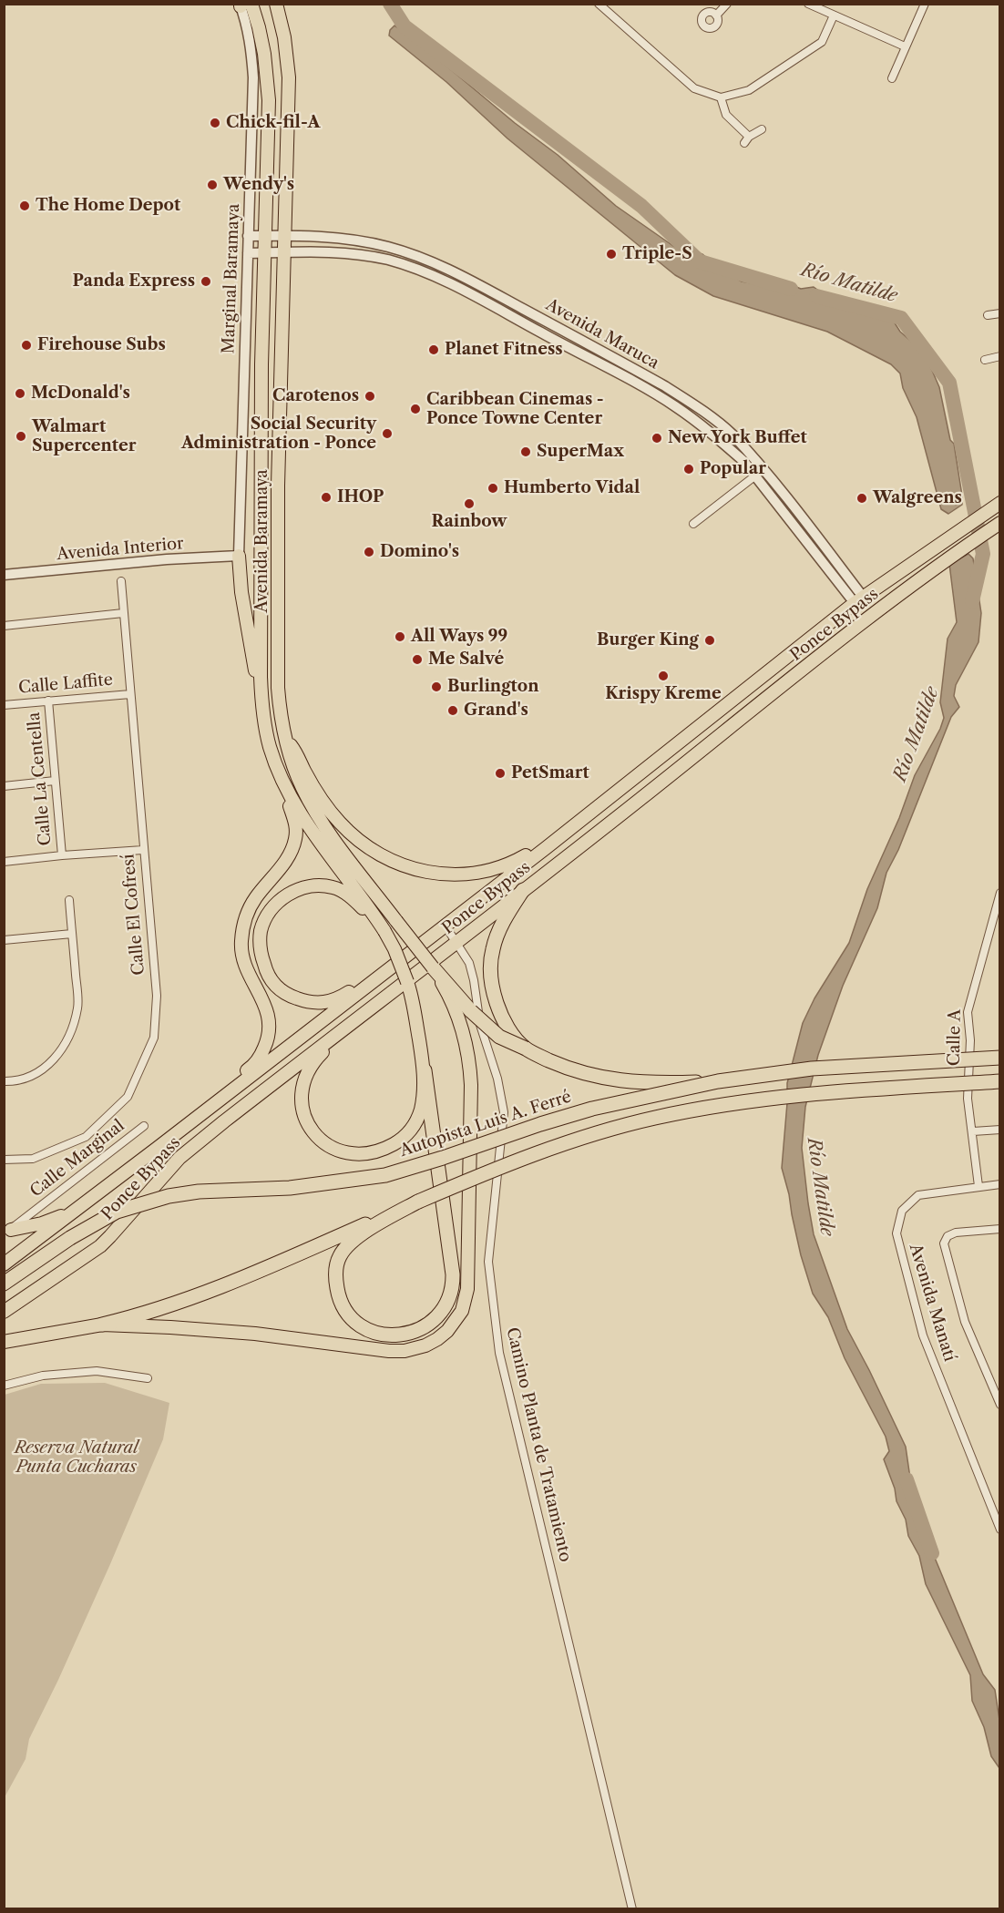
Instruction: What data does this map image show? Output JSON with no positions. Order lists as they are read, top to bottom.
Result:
{
  "streets": {
    "highway": ["Avenida Baramaya", "Ponce Bypass", "Autopista Luis A. Ferré"],
    "street": [
      "Marginal Baramaya",
      "Avenida Maruca",
      "Avenida Interior",
      "Calle Laffite",
      "Calle La Centella",
      "Calle El Cofresí",
      "Calle A",
      "Calle Marginal",
      "Avenida Manatí",
      "Camino Planta de Tratamiento"
    ]
  },
  "crossings": [
    ["Marginal Baramaya", "Avenida Maruca"],
    ["Marginal Baramaya", "Avenida Baramaya"],
    ["Marginal Baramaya", "Avenida Interior"],
    ["Avenida Maruca", "Avenida Baramaya"],
    ["Avenida Maruca", "Ponce Bypass"],
    ["Avenida Baramaya", "Ponce Bypass"],
    ["Ponce Bypass", "Camino Planta de Tratamiento"],
    ["Calle Laffite", "Calle La Centella"],
    ["Calle Laffite", "Calle El Cofresí"],
    ["Calle A", "Avenida Manatí"]
  ],
  "water": ["Río Matilde"],
  "parks": ["Reserva Natural Punta Cucharas"],
  "places": [
    "Chick-fil-A",
    "Wendy's",
    "The Home Depot",
    "Triple-S",
    "Panda Express",
    "Firehouse Subs",
    "Planet Fitness",
    "McDonald's",
    "Carotenos",
    "Caribbean Cinemas - Ponce Towne Center",
    "Social Security Administration - Ponce",
    "Walmart Supercenter",
    "New York Buffet",
    "SuperMax",
    "Popular",
    "Humberto Vidal",
    "IHOP",
    "Walgreens",
    "Rainbow",
    "Domino's",
    "All Ways 99",
    "Burger King",
    "Me Salvé",
    "Krispy Kreme",
    "Burlington",
    "Grand's",
    "PetSmart"
  ]
}
